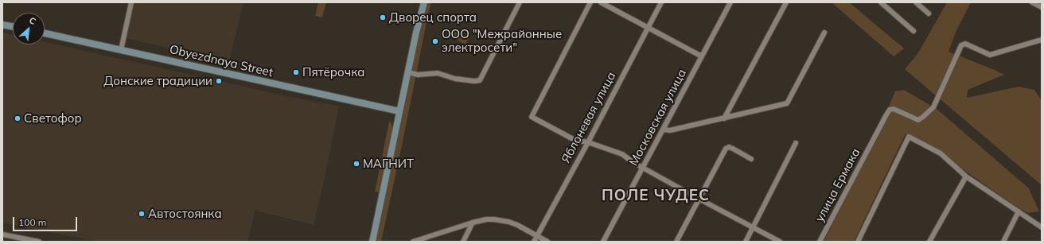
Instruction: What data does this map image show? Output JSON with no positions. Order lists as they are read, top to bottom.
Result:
{
  "streets": {
    "main road": ["Obyezdnaya Street"],
    "street": ["Яблоневая улица", "Московская улица", "улица Ермака"]
  },
  "districts": ["ПОЛЕ ЧУДЕС"],
  "places": [
    "Дворец спорта",
    "ООО \"Межрайонные электросети\"",
    "Пятёрочка",
    "Донские традиции",
    "Светофор",
    "МАГНИТ",
    "Автостоянка"
  ],
  "scale_bar": "100 m",
  "north": "top right"
}
